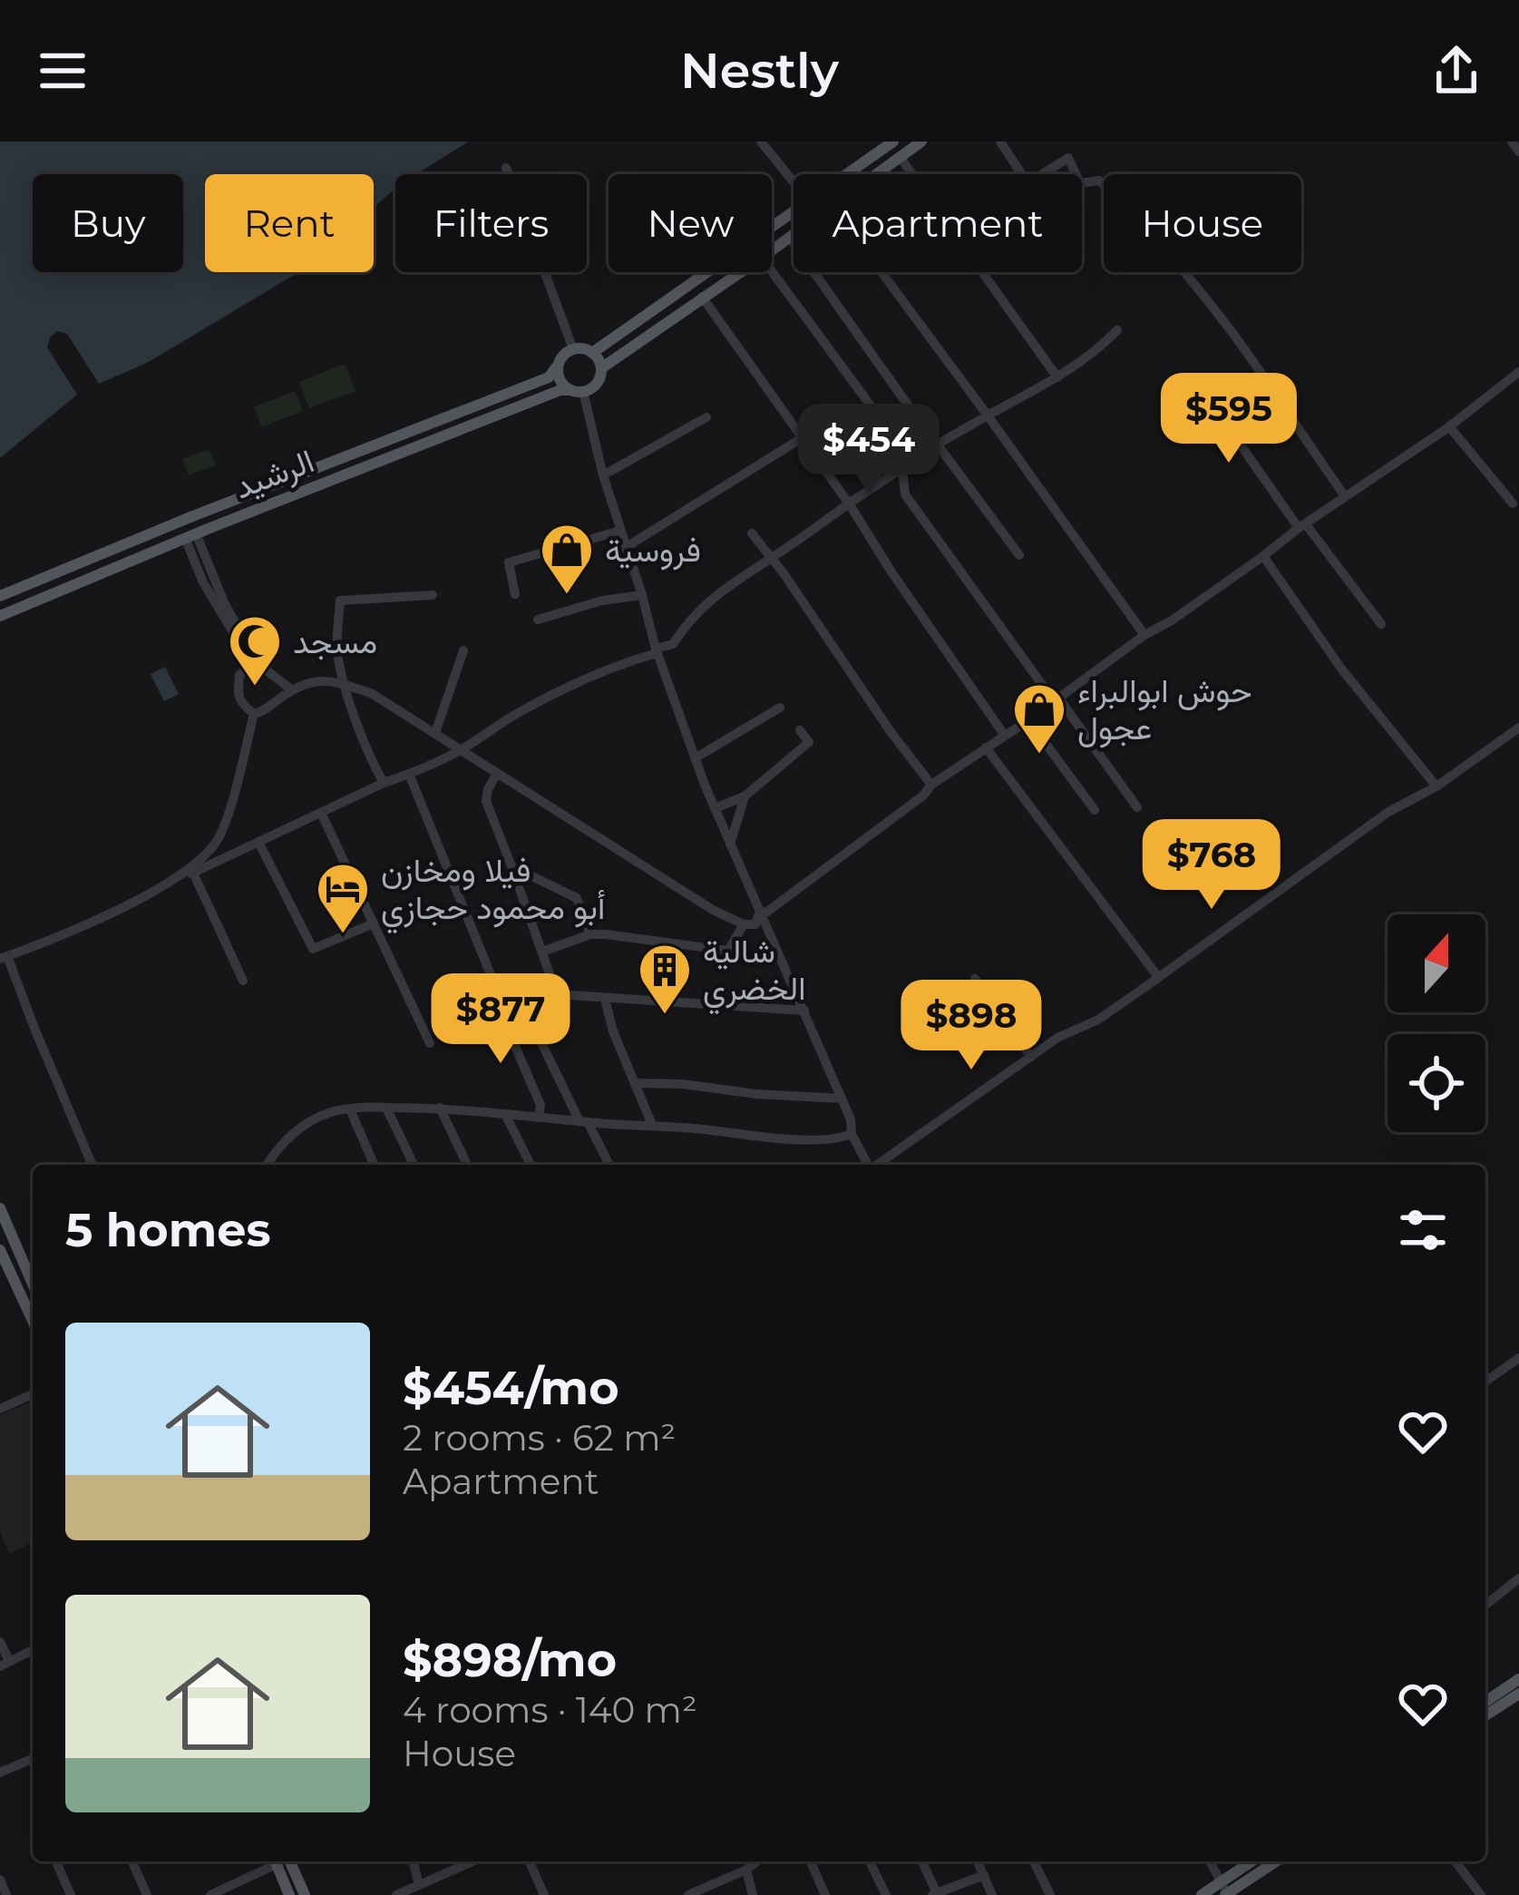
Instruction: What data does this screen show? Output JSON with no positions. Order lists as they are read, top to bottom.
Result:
{
  "streets": {
    "main road": ["الرشيد"]
  },
  "places": {
    "shop": ["فروسية", "حوش ابوالبراء عجول"],
    "mosque": ["مسجد"],
    "hotel": ["فيلا ومخازن أبو محمود حجازي"],
    "building": ["شالية الخضري"]
  },
  "north": "top",
  "page": {
    "header": "Nestly",
    "chip": [
      "Buy",
      "Rent",
      "Filters",
      "New",
      "Apartment",
      "House"
    ],
    "price": [
      "$595",
      "$454",
      "$768",
      "$877",
      "$898"
    ],
    "heading": "5 homes",
    "list": [
      {
        "name": "$454/mo",
        "note": "2 rooms · 62 m² · Apartment"
      },
      {
        "name": "$898/mo",
        "note": "4 rooms · 140 m² · House"
      }
    ]
  }
}
